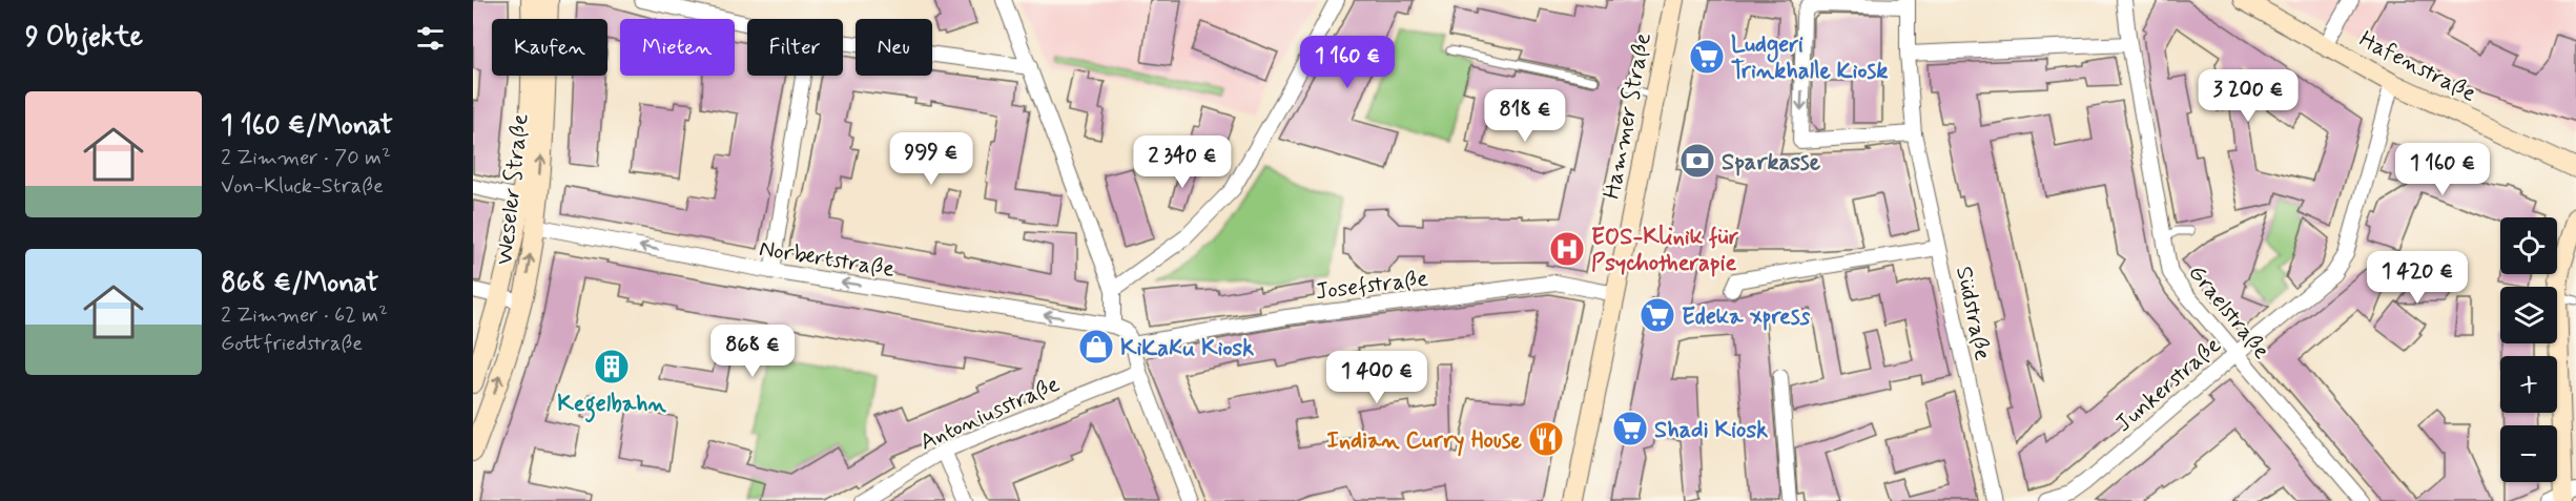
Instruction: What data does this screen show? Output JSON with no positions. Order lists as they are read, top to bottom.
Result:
{
  "streets": {
    "main road": ["Hafenstraße", "Hammer Straße", "Weseler Straße"],
    "street": [
      "Norbertstraße",
      "Josefstraße",
      "Graelstraße",
      "Südstraße",
      "Junkerstraße",
      "Antoniusstraße"
    ]
  },
  "crossings": [
    ["Hafenstraße", "Junkerstraße"],
    ["Hammer Straße", "Josefstraße"],
    ["Weseler Straße", "Norbertstraße"],
    ["Graelstraße", "Junkerstraße"]
  ],
  "one_way": ["Norbertstraße"],
  "places": {
    "supermarket": ["Ludgeri Trinkhalle Kiosk", "Edeka xpress", "Shadi Kiosk"],
    "bank": ["Sparkasse"],
    "hospital": ["EOS-Klinik für Psychotherapie"],
    "shop": ["KiKaKu Kiosk"],
    "building": ["Kegelbahn"],
    "restaurant": ["Indian Curry House"]
  },
  "page": {
    "heading": "9 Objekte",
    "chip": [
      "Kaufen",
      "Mieten",
      "Filter",
      "Neu"
    ],
    "price": [
      "1 160 €",
      "3 200 €",
      "818 €",
      "999 €",
      "2 340 €",
      "1 160 €",
      "1 420 €",
      "868 €",
      "1 400 €"
    ],
    "list": [
      {
        "name": "1 160 €/Monat",
        "note": "2 Zimmer · 70 m² · Von-Kluck-Straße"
      },
      {
        "name": "868 €/Monat",
        "note": "2 Zimmer · 62 m² · Gottfriedstraße"
      }
    ],
    "map_buttons": ["+", "−"]
  }
}
